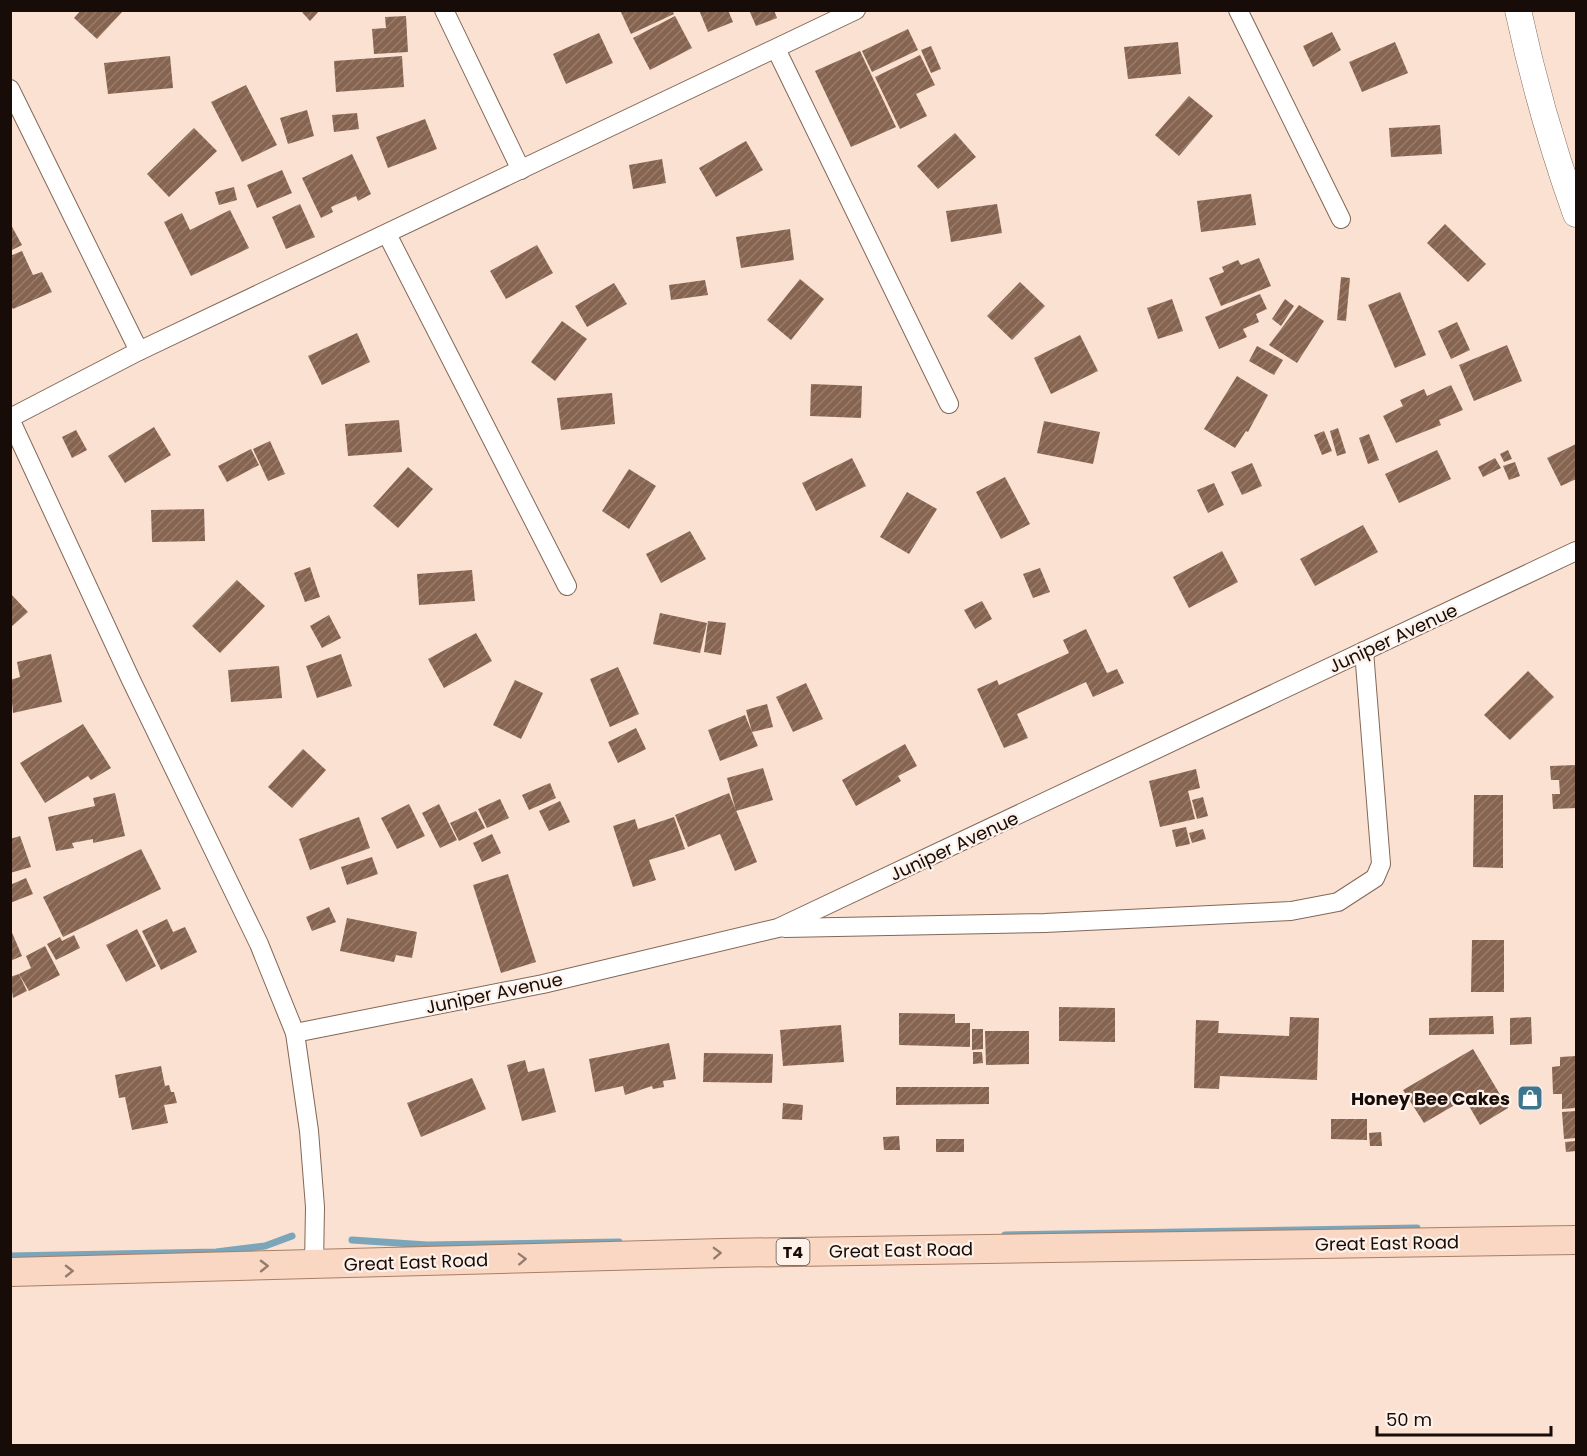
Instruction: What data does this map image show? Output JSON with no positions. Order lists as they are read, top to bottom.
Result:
{
  "streets": {
    "main road": ["Great East Road", "T4"],
    "street": ["Juniper Avenue"]
  },
  "one_way": ["Great East Road"],
  "places": {
    "shop": ["Honey Bee Cakes"]
  },
  "scale_bar": "50 m"
}
